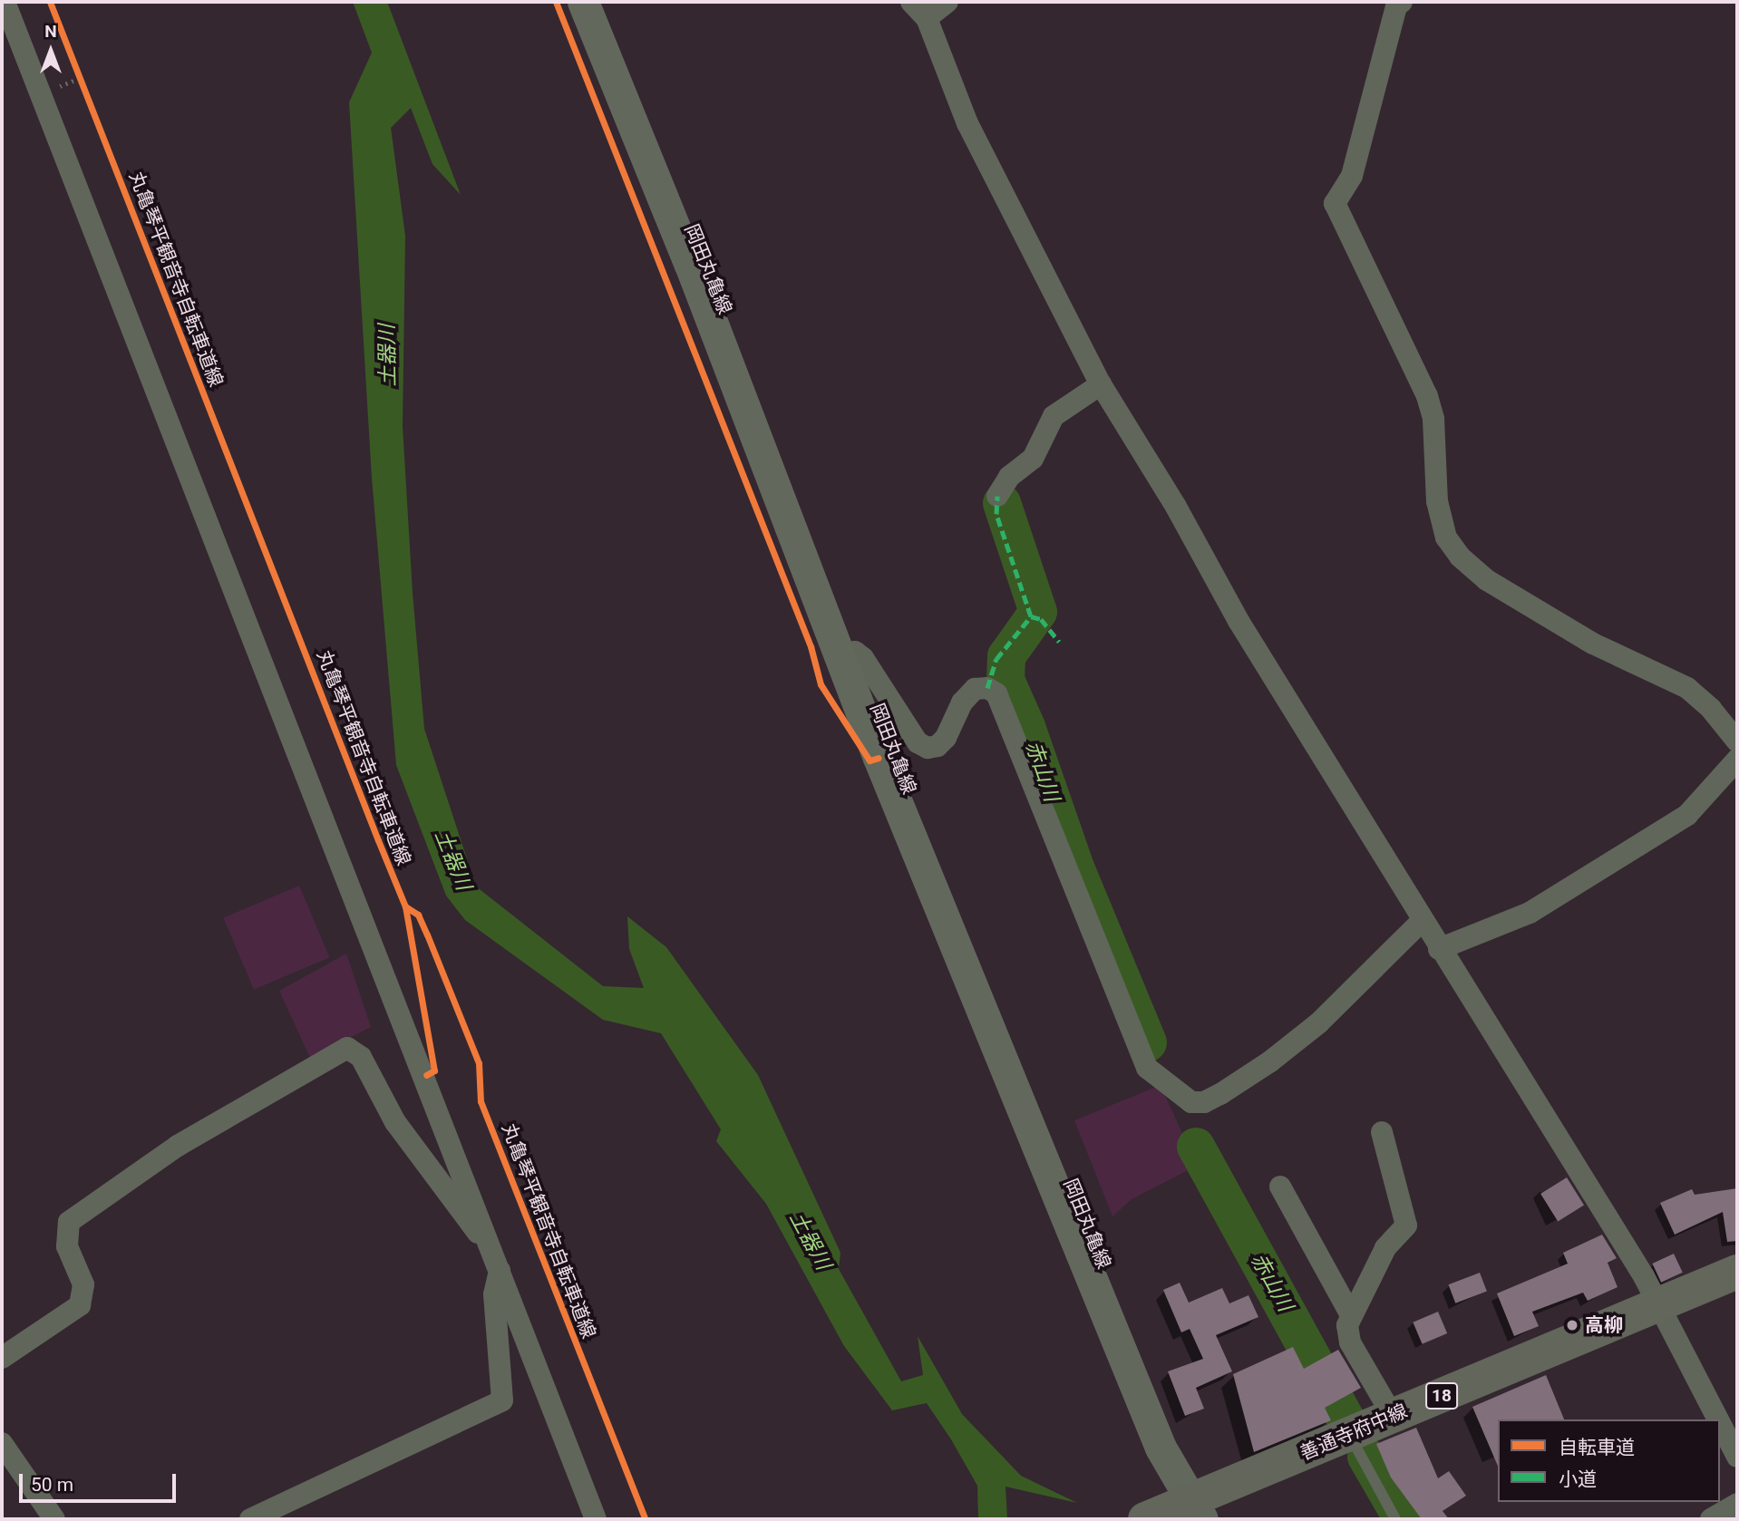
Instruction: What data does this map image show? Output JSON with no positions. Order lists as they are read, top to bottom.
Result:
{
  "streets": {
    "main road": ["岡田丸亀線", "18", "善通寺府中線"],
    "cycle path": ["丸亀琴平観音寺自転車道線"]
  },
  "crossings": [
    ["岡田丸亀線", "善通寺府中線"]
  ],
  "water": ["土器川", "赤山川"],
  "places": ["高柳"],
  "legend": ["自転車道", "小道"],
  "scale_bar": "50 m",
  "north": "top"
}
